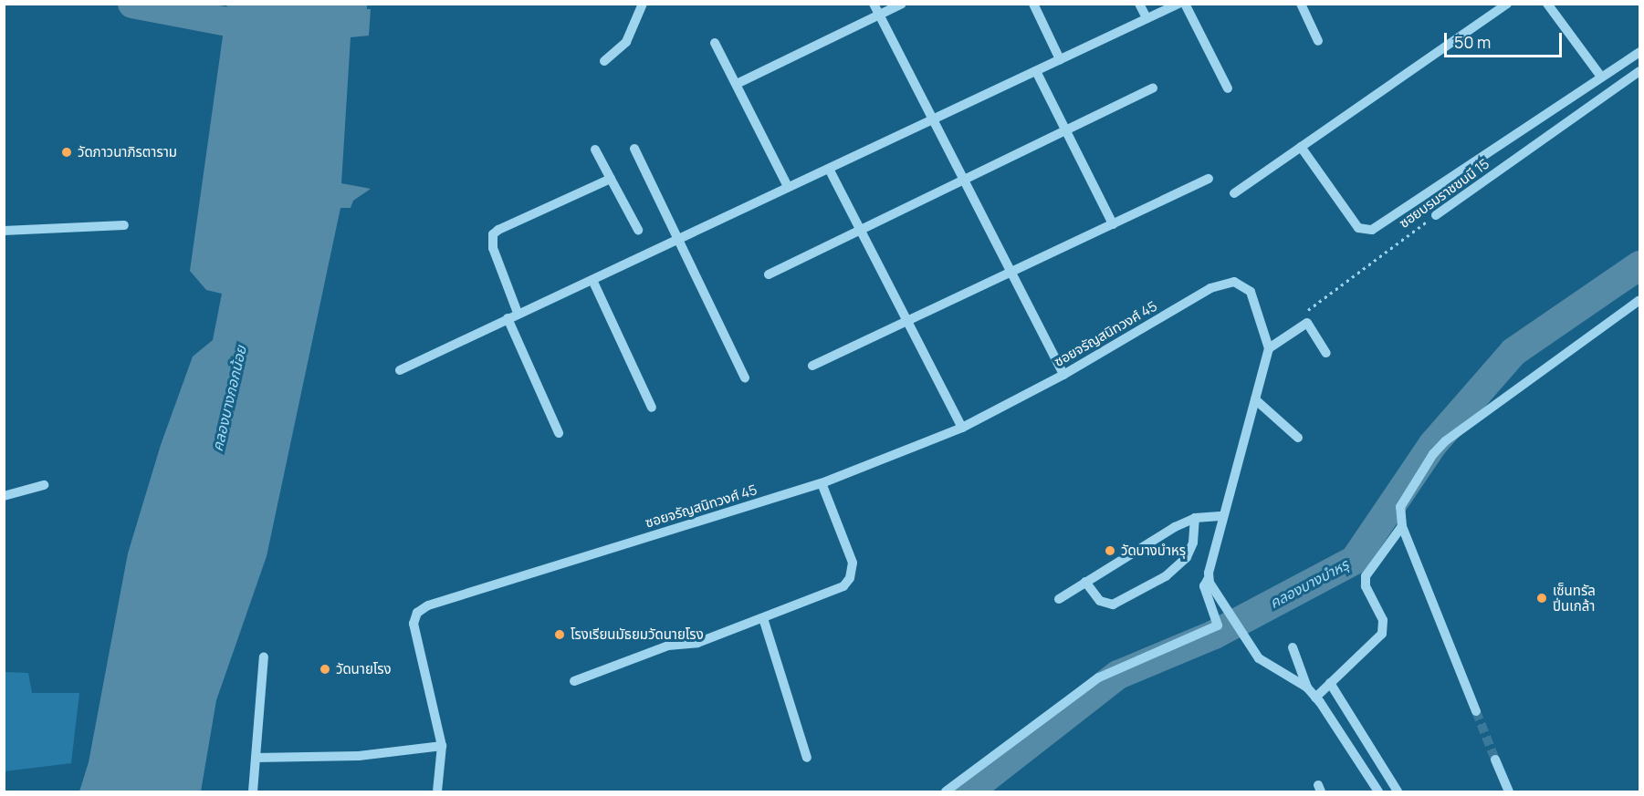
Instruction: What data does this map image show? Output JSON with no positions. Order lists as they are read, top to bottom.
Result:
{
  "streets": {
    "street": ["ซฮยบรมราชชนนี 15", "ซอยจรัญสนิทวงศ์ 45"]
  },
  "water": ["คลองบางกอกน้อย", "คลองบางบำหรุ"],
  "places": [
    "วัดภาวนาภิรตาราม",
    "วัดบางบำหรุ",
    "เซ็นทรัล ปิ่นเกล้า",
    "โรงเรียนมัธยมวัดนายโรง",
    "วัดนายโรง"
  ],
  "scale_bar": "50 m"
}
